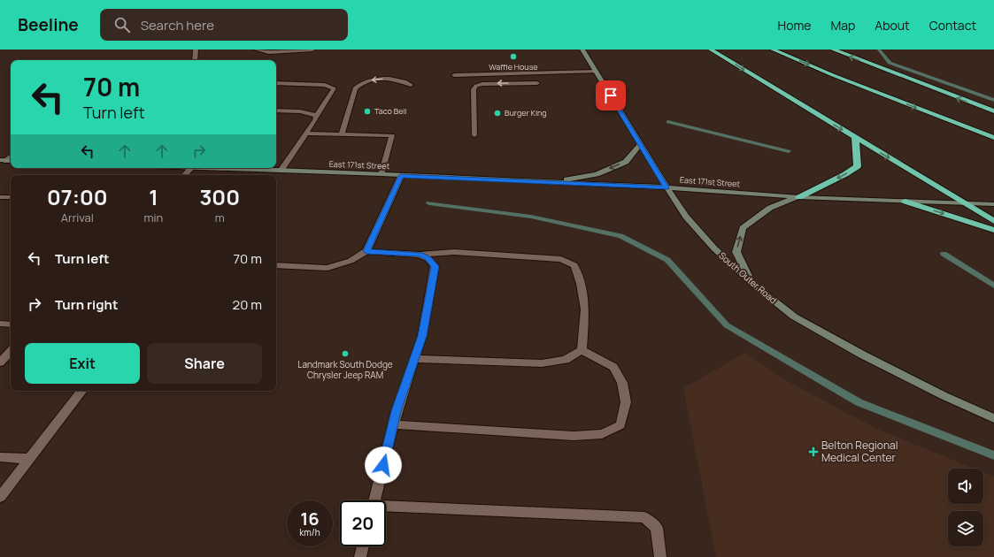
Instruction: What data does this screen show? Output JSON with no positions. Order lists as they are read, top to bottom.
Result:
{
  "streets": {
    "main road": ["East 171st Street", "South Outer Road"]
  },
  "crossings": [
    ["East 171st Street", "South Outer Road"]
  ],
  "places": {
    "other": [
      "Waffle House",
      "Taco Bell",
      "Burger King",
      "Landmark South Dodge Chrysler Jeep RAM"
    ],
    "health": ["Belton Regional Medical Center"]
  },
  "page": {
    "header": "Beeline",
    "search": "Search here",
    "nav": [
      "Home",
      "Map",
      "About",
      "Contact"
    ],
    "turn": ["70 m", "Turn left"],
    "eta": [
      "07:00",
      "Arrival",
      "1",
      "min",
      "300",
      "m"
    ],
    "list": [
      {
        "name": "Turn left",
        "value": "70 m"
      },
      {
        "name": "Turn right",
        "value": "20 m"
      }
    ],
    "buttons": ["Exit", "Share"],
    "speed": "16 km/h",
    "limit": "20"
  }
}
